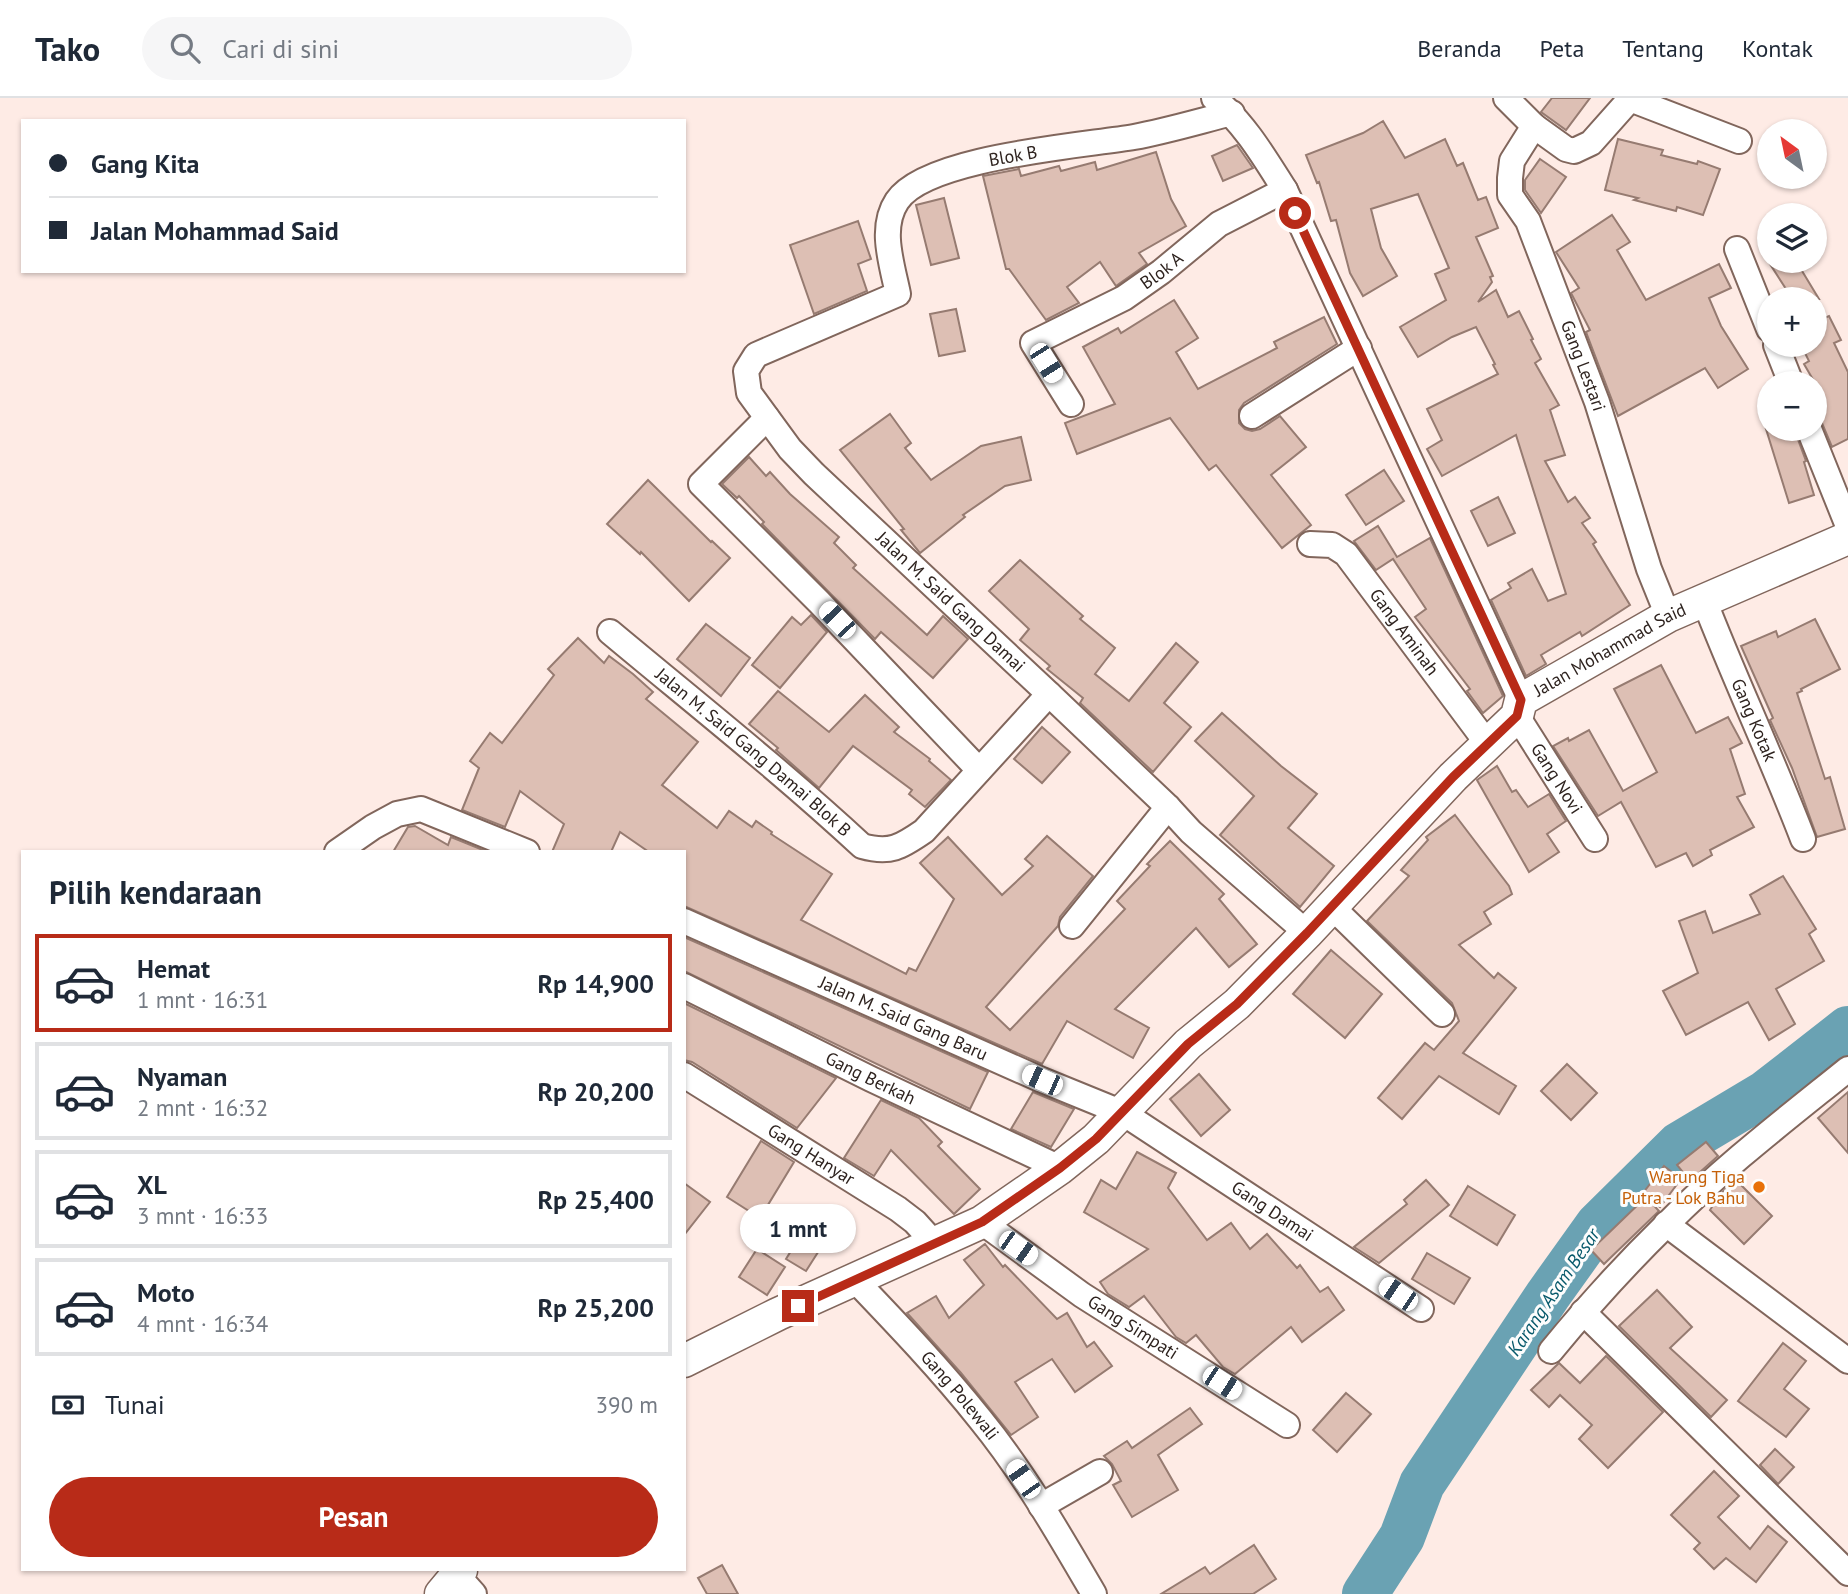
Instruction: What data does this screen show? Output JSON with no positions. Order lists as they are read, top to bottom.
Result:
{
  "streets": {
    "street": [
      "Blok B",
      "Blok A",
      "Gang Lestari",
      "Jalan M. Said Gang Damai",
      "Gang Aminah",
      "Jalan Mohammad Said",
      "Gang Kotak",
      "Jalan M. Said Gang Damai Blok B",
      "Gang Novi",
      "Jalan M. Said Gang Baru",
      "Gang Berkah",
      "Gang Hanyar",
      "Gang Damai",
      "Gang Simpati",
      "Gang Polewali"
    ]
  },
  "crossings": [
    ["Blok B", "Jalan M. Said Gang Damai"],
    ["Blok B", "Gang Novi"],
    ["Blok A", "Gang Novi"],
    ["Gang Lestari", "Jalan Mohammad Said"],
    ["Jalan M. Said Gang Damai", "Jalan Mohammad Said"],
    ["Jalan M. Said Gang Damai", "Jalan M. Said Gang Damai Blok B"],
    ["Gang Aminah", "Jalan Mohammad Said"],
    ["Jalan Mohammad Said", "Gang Kotak"],
    ["Jalan Mohammad Said", "Gang Novi"],
    ["Jalan Mohammad Said", "Jalan M. Said Gang Baru"],
    ["Jalan Mohammad Said", "Gang Berkah"],
    ["Jalan Mohammad Said", "Gang Hanyar"],
    ["Jalan Mohammad Said", "Gang Damai"],
    ["Jalan Mohammad Said", "Gang Simpati"],
    ["Jalan Mohammad Said", "Gang Polewali"],
    ["Jalan M. Said Gang Baru", "Gang Damai"]
  ],
  "water": ["Karang Asam Besar"],
  "places": ["Warung Tiga Putra - Lok Bahu"],
  "north": "top left",
  "page": {
    "header": "Tako",
    "search": "Cari di sini",
    "nav": [
      "Beranda",
      "Peta",
      "Tentang",
      "Kontak"
    ],
    "map_buttons": ["+", "−"],
    "banner": ["Gang Kita", "Jalan Mohammad Said"],
    "heading": "Pilih kendaraan",
    "list": [
      {
        "name": "Hemat",
        "note": "1 mnt · 16:31",
        "value": "Rp 14,900"
      },
      {
        "name": "Nyaman",
        "note": "2 mnt · 16:32",
        "value": "Rp 20,200"
      },
      {
        "name": "XL",
        "note": "3 mnt · 16:33",
        "value": "Rp 25,400"
      },
      {
        "name": "Moto",
        "note": "4 mnt · 16:34",
        "value": "Rp 25,200"
      }
    ],
    "bubble": "1 mnt",
    "pay": ["Tunai", "390 m"],
    "buttons": "Pesan"
  }
}
